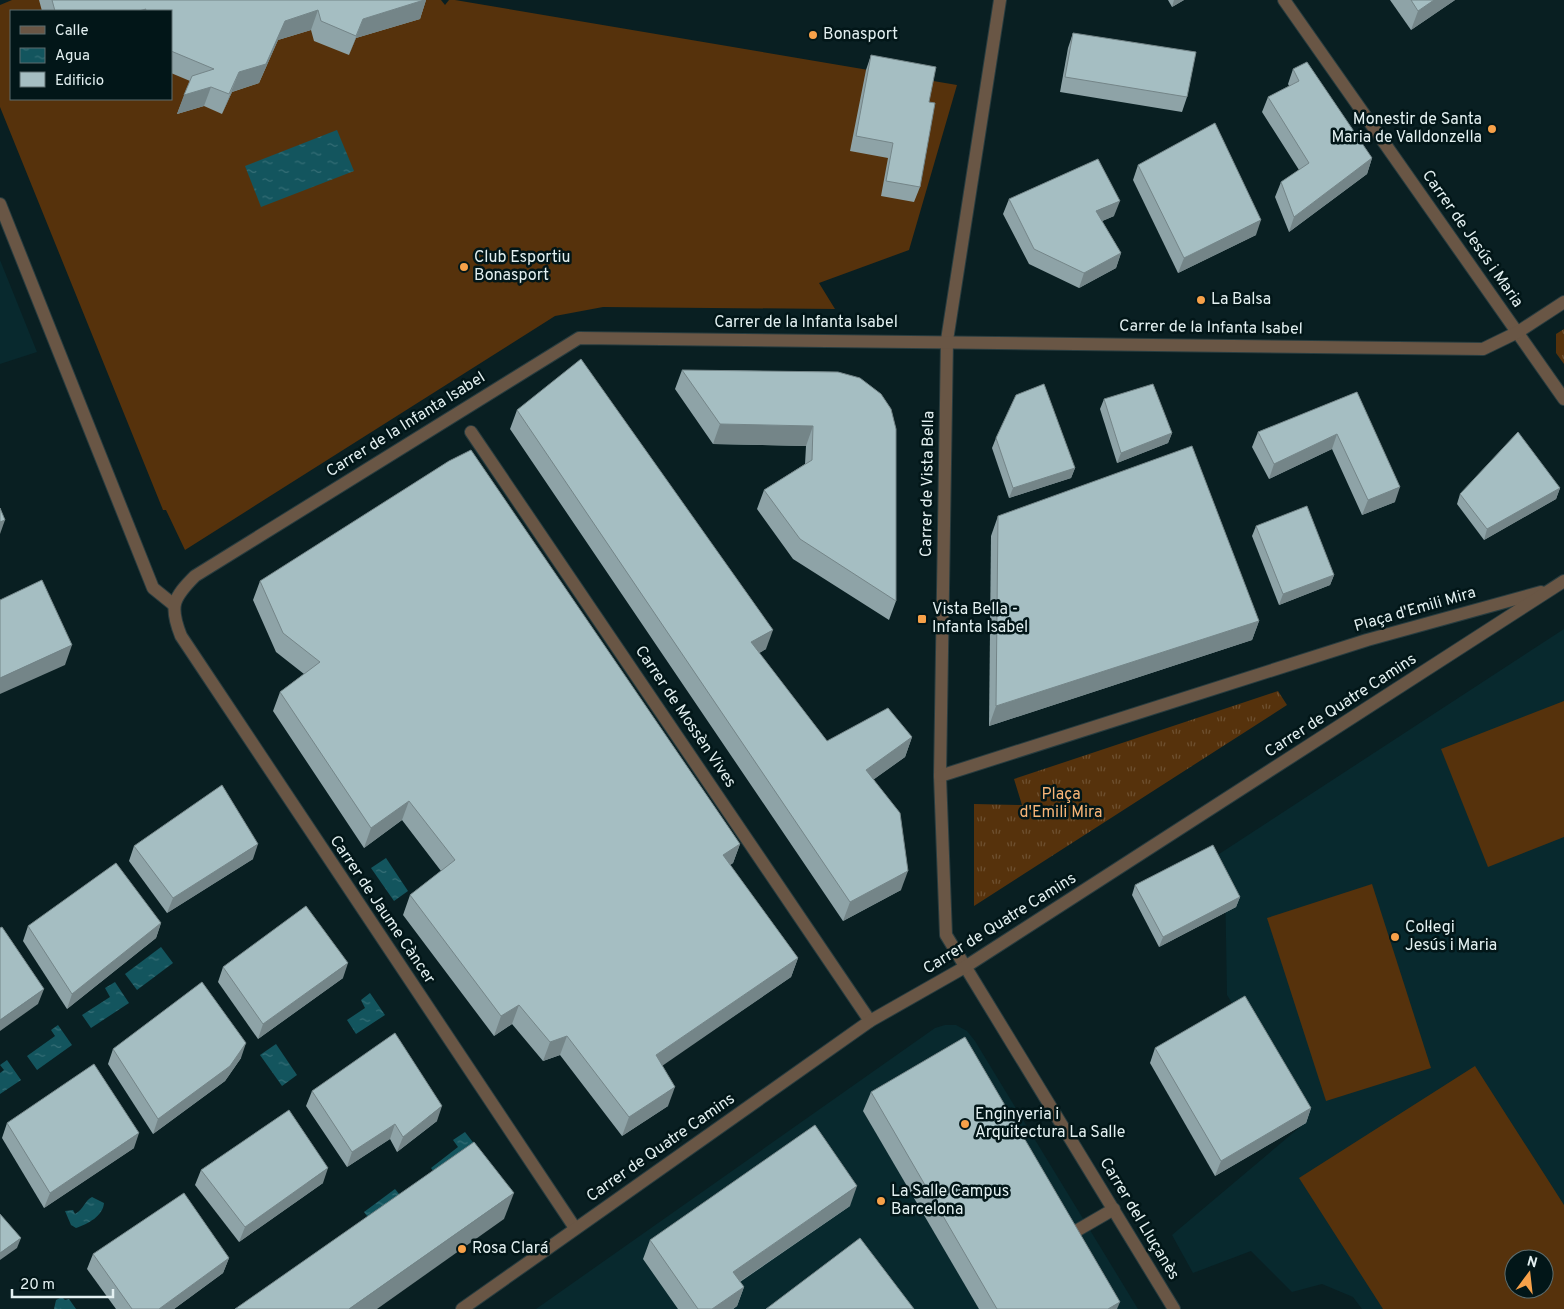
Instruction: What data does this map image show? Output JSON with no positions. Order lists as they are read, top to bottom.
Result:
{
  "streets": {
    "street": [
      "Carrer de Jesús i Maria",
      "Carrer de la Infanta Isabel",
      "Carrer de Vista Bella",
      "Plaça d'Emili Mira",
      "Carrer de Quatre Camins",
      "Carrer de Mossèn Vives",
      "Carrer de Jaume Càncer",
      "Carrer del Lluçanès"
    ]
  },
  "crossings": [
    ["Carrer de Jesús i Maria", "Carrer de la Infanta Isabel"],
    ["Carrer de la Infanta Isabel", "Carrer de Vista Bella"],
    ["Carrer de la Infanta Isabel", "Carrer de Jaume Càncer"],
    ["Carrer de Vista Bella", "Plaça d'Emili Mira"],
    ["Carrer de Vista Bella", "Carrer de Quatre Camins"],
    ["Carrer de Vista Bella", "Carrer del Lluçanès"],
    ["Plaça d'Emili Mira", "Carrer de Quatre Camins"],
    ["Carrer de Quatre Camins", "Carrer de Mossèn Vives"],
    ["Carrer de Quatre Camins", "Carrer de Jaume Càncer"],
    ["Carrer de Quatre Camins", "Carrer del Lluçanès"]
  ],
  "parks": ["Plaça d'Emili Mira"],
  "places": {
    "other": [
      "Bonasport",
      "Monestir de Santa Maria de Valldonzella",
      "Club Esportiu Bonasport",
      "La Balsa",
      "Col·legi Jesús i Maria",
      "Enginyeria i Arquitectura La Salle",
      "La Salle Campus Barcelona",
      "Rosa Clará"
    ],
    "transit": ["Vista Bella - Infanta Isabel"]
  },
  "legend": ["Calle", "Agua", "Edificio"],
  "scale_bar": "20 m",
  "north": "top"
}
